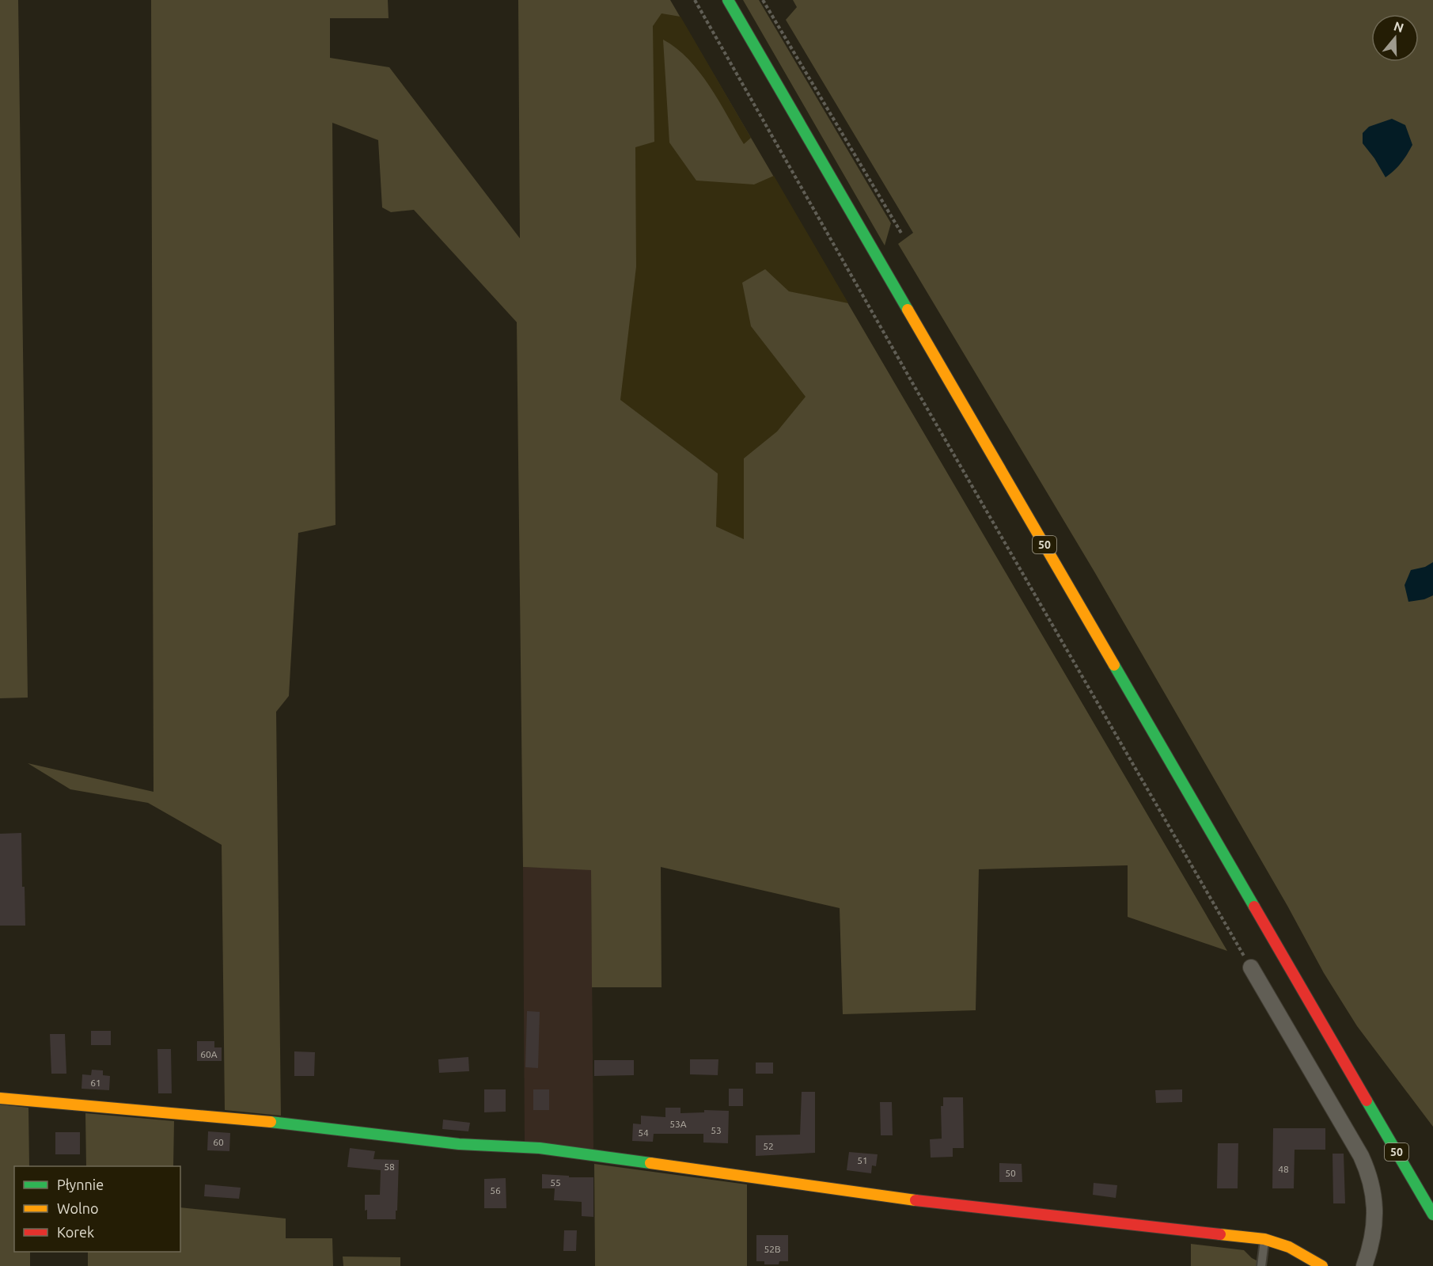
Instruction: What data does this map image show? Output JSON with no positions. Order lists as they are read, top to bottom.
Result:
{
  "streets": {
    "main road": ["50"]
  },
  "house_numbers": [
    "60A",
    "61",
    "53A",
    "53",
    "54",
    "60",
    "52",
    "51",
    "58",
    "48",
    "50",
    "55",
    "56",
    "52B"
  ],
  "legend": ["Płynnie", "Wolno", "Korek"],
  "north": "top"
}
